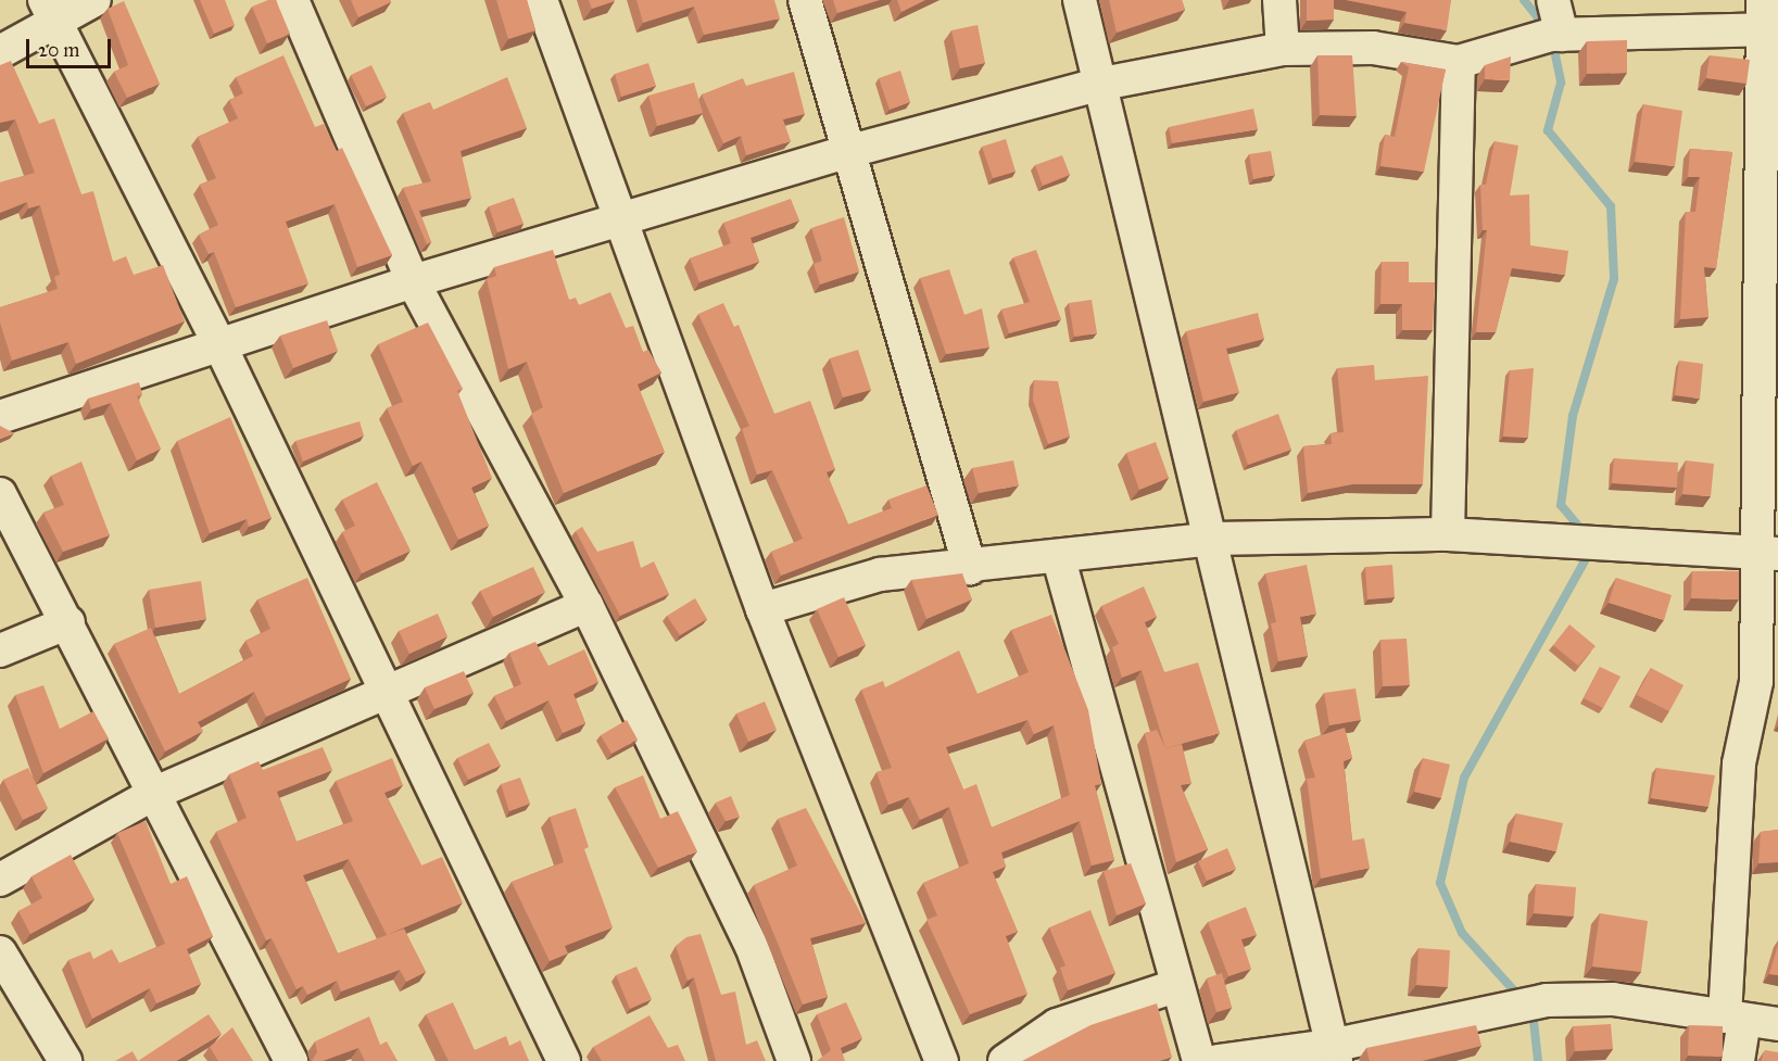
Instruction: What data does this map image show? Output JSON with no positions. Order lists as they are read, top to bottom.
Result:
{
  "scale_bar": "20 m"
}
